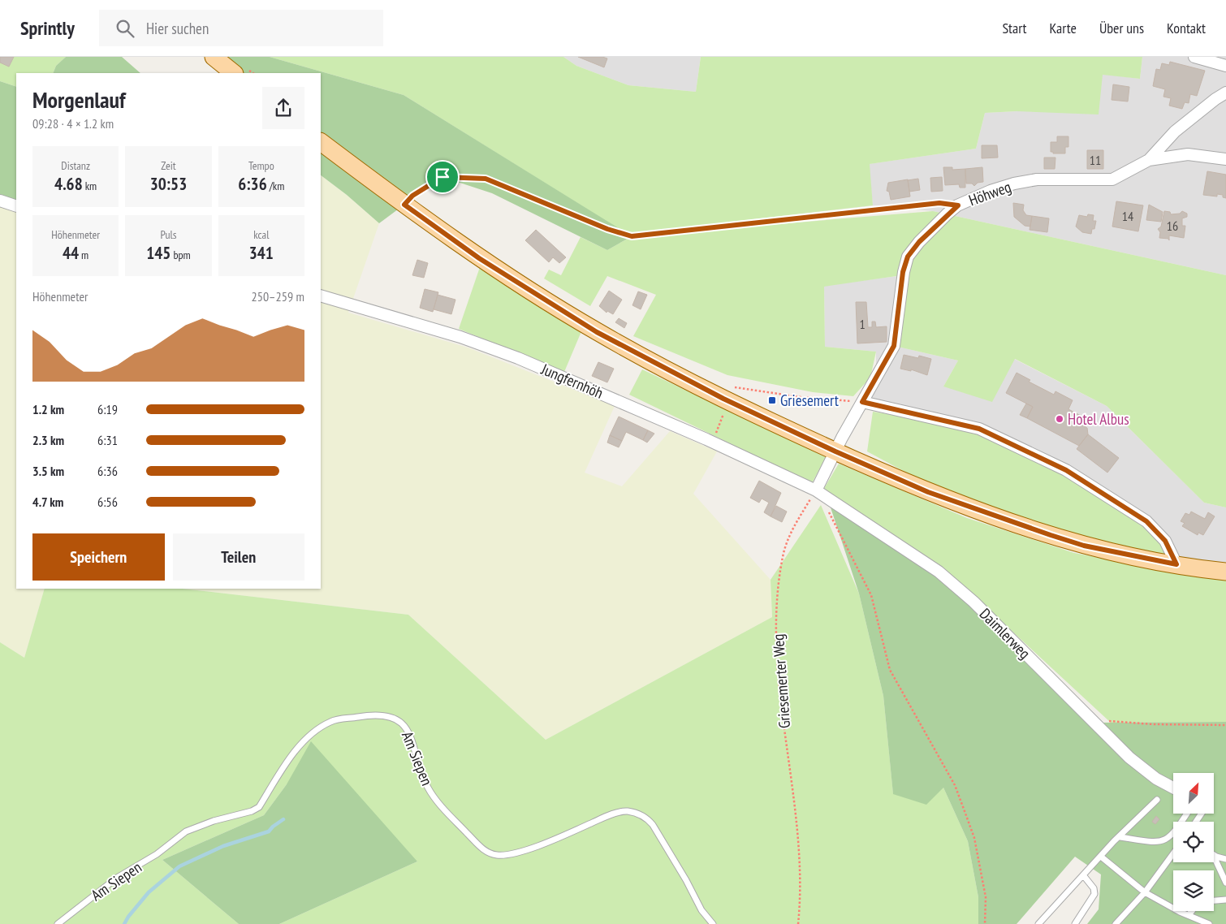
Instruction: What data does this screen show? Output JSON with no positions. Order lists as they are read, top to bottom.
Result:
{
  "streets": {
    "street": ["Höhweg", "Jungfernhöh", "Daimlerweg"],
    "lane": ["Am Siepen"],
    "path": ["Griesemerter Weg"]
  },
  "crossings": [
    ["Jungfernhöh", "Daimlerweg"],
    ["Jungfernhöh", "Griesemerter Weg"],
    ["Daimlerweg", "Griesemerter Weg"]
  ],
  "places": {
    "transit": ["Griesemert"],
    "other": ["Hotel Albus"]
  },
  "house_numbers": [
    "11",
    "14",
    "16",
    "1"
  ],
  "north": "top right",
  "page": {
    "header": "Sprintly",
    "search": "Hier suchen",
    "nav": [
      "Start",
      "Karte",
      "Über uns",
      "Kontakt"
    ],
    "heading": ["Morgenlauf", "09:28 · 4 × 1.2 km"],
    "stats": [
      ["Distanz", "4.68 km"],
      ["Zeit", "30:53"],
      ["Tempo", "6:36 /km"],
      ["Höhenmeter", "44 m"],
      ["Puls", "145 bpm"],
      ["kcal", "341"]
    ],
    "chart": ["Höhenmeter", "250–259 m"],
    "list": [
      {
        "name": "1.2 km",
        "note": "6:19"
      },
      {
        "name": "2.3 km",
        "note": "6:31"
      },
      {
        "name": "3.5 km",
        "note": "6:36"
      },
      {
        "name": "4.7 km",
        "note": "6:56"
      }
    ],
    "buttons": ["Speichern", "Teilen"]
  }
}
